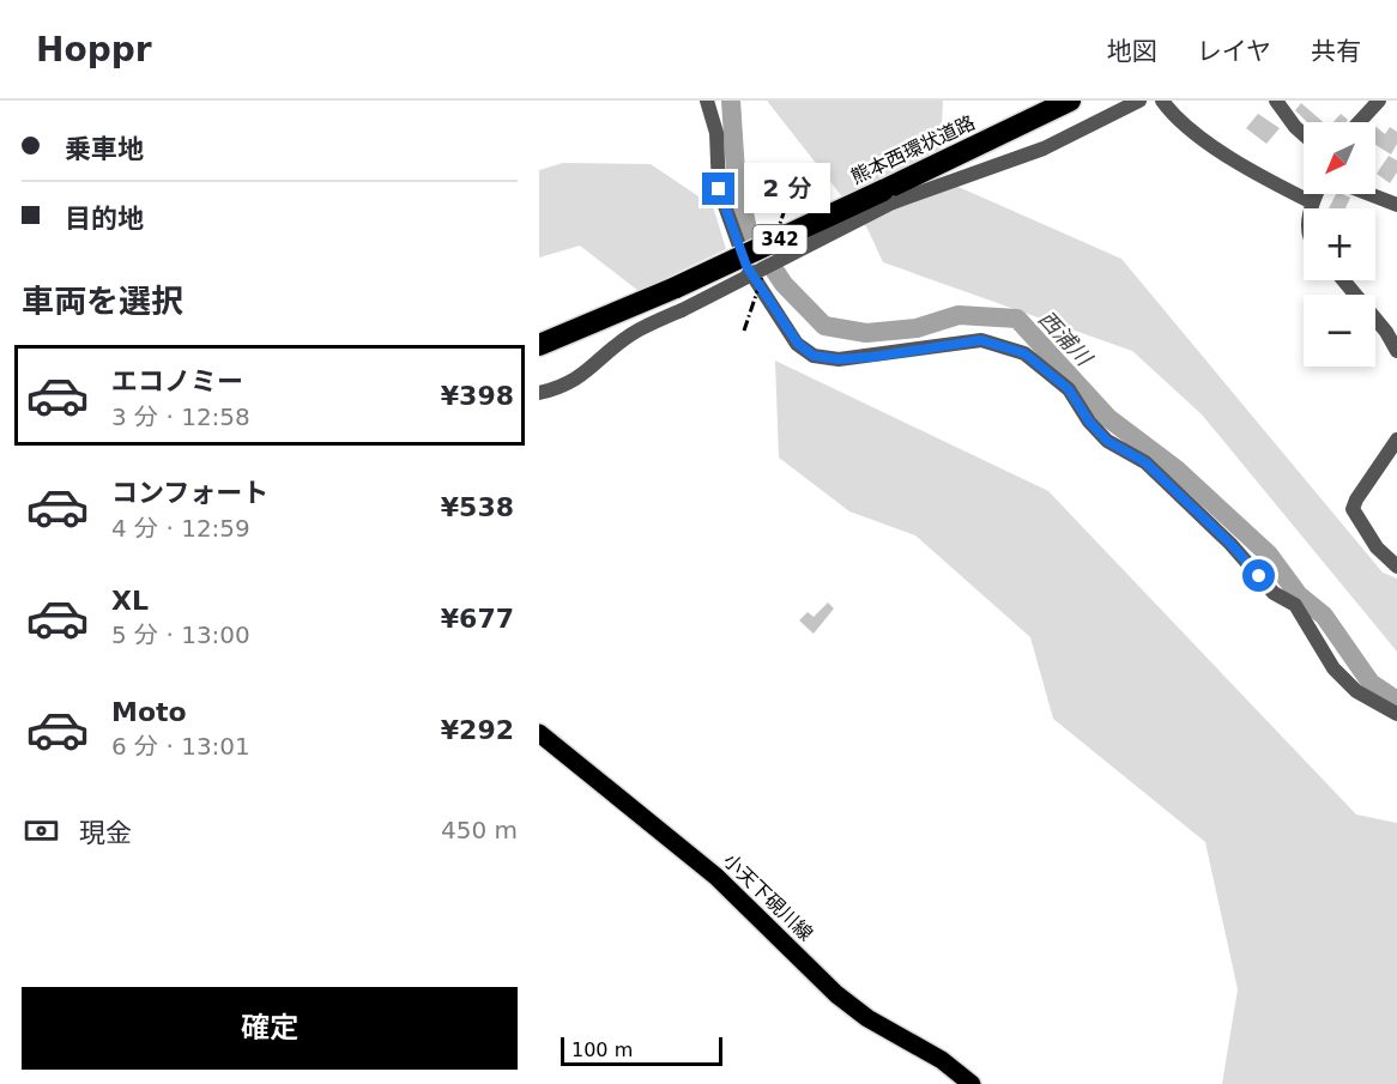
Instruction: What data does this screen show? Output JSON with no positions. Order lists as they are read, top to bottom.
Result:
{
  "streets": {
    "highway": ["熊本西環状道路", "342"],
    "main road": ["小天下硯川線"]
  },
  "water": ["西浦川"],
  "scale_bar": "100 m",
  "north": "bottom left",
  "page": {
    "header": "Hoppr",
    "nav": ["地図", "レイヤ", "共有"],
    "banner": ["乗車地", "目的地"],
    "map_buttons": ["+", "−"],
    "bubble": "2 分",
    "heading": "車両を選択",
    "list": [
      {
        "name": "エコノミー",
        "note": "3 分 · 12:58",
        "value": "¥398"
      },
      {
        "name": "コンフォート",
        "note": "4 分 · 12:59",
        "value": "¥538"
      },
      {
        "name": "XL",
        "note": "5 分 · 13:00",
        "value": "¥677"
      },
      {
        "name": "Moto",
        "note": "6 分 · 13:01",
        "value": "¥292"
      }
    ],
    "pay": ["現金", "450 m"],
    "buttons": "確定",
    "scale": "100 m"
  }
}
